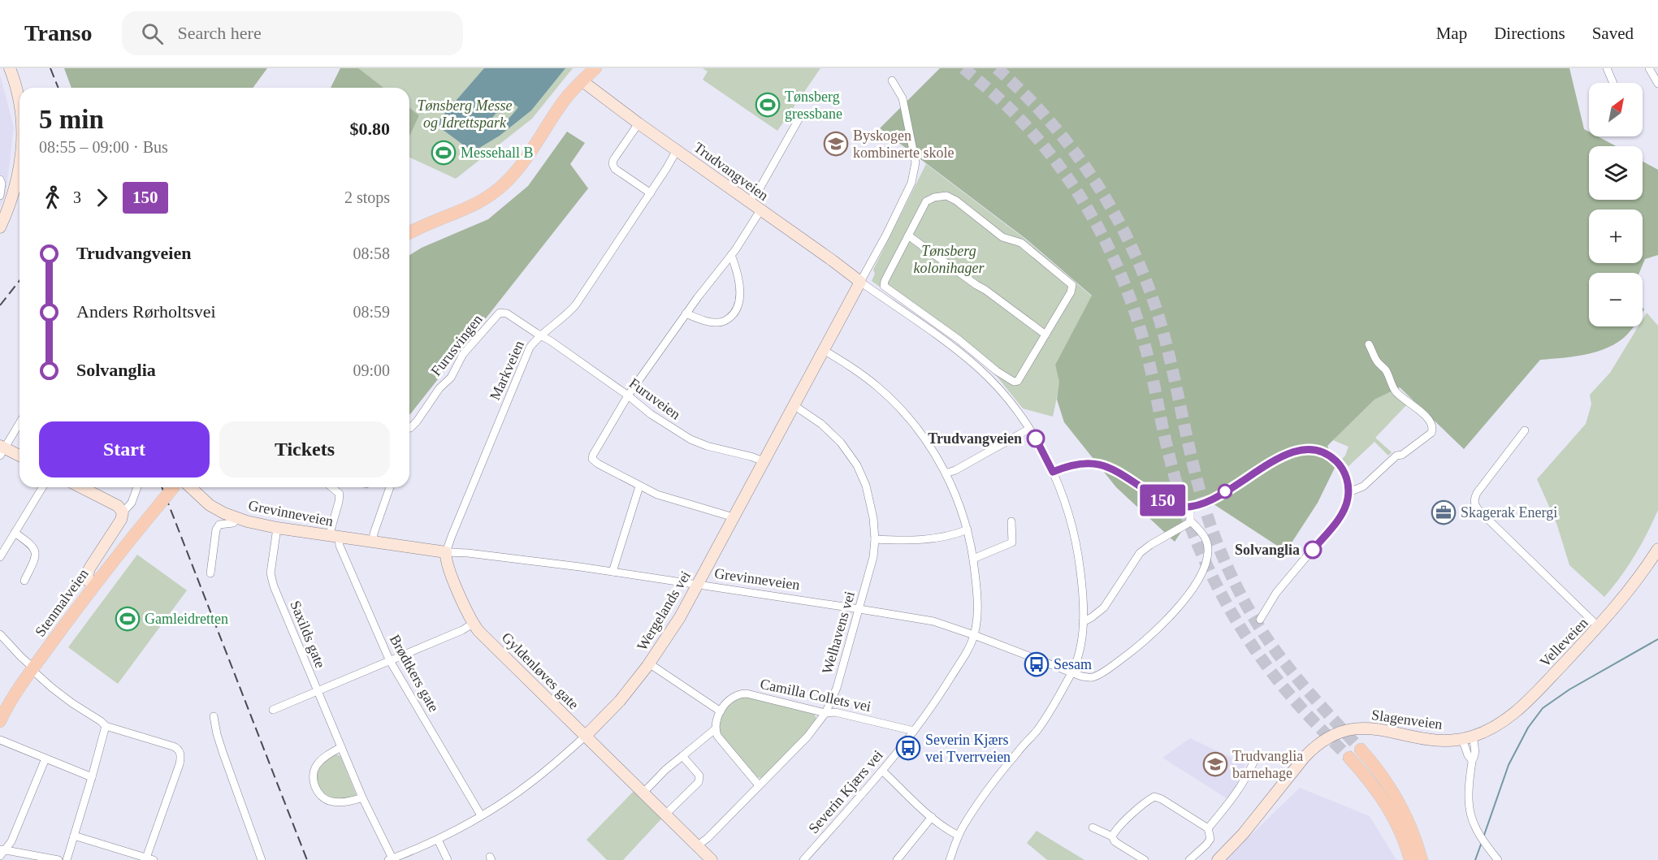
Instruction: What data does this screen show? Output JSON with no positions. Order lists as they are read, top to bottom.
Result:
{
  "streets": {
    "main road": [
      "Trudvangveien",
      "Grevinneveien",
      "Stenmalveien",
      "Wergelands vei",
      "Velleveien",
      "Gyldenløves gate",
      "Slagenveien"
    ],
    "street": [
      "Furusvingen",
      "Markveien",
      "Furuveien",
      "Welhavens vei",
      "Saxilds gate",
      "Brødtkers gate",
      "Camilla Collets vei",
      "Severin Kjærs vei"
    ]
  },
  "crossings": [
    ["Trudvangveien", "Markveien"],
    ["Trudvangveien", "Grevinneveien"],
    ["Trudvangveien", "Wergelands vei"],
    ["Furusvingen", "Markveien"],
    ["Furusvingen", "Furuveien"],
    ["Markveien", "Furuveien"],
    ["Markveien", "Grevinneveien"],
    ["Markveien", "Gyldenløves gate"],
    ["Furuveien", "Wergelands vei"],
    ["Grevinneveien", "Wergelands vei"],
    ["Grevinneveien", "Welhavens vei"],
    ["Grevinneveien", "Saxilds gate"],
    ["Grevinneveien", "Gyldenløves gate"],
    ["Grevinneveien", "Brødtkers gate"],
    ["Grevinneveien", "Severin Kjærs vei"],
    ["Wergelands vei", "Welhavens vei"],
    ["Wergelands vei", "Saxilds gate"],
    ["Wergelands vei", "Gyldenløves gate"],
    ["Wergelands vei", "Brødtkers gate"],
    ["Wergelands vei", "Severin Kjærs vei"],
    ["Welhavens vei", "Gyldenløves gate"],
    ["Welhavens vei", "Camilla Collets vei"],
    ["Velleveien", "Slagenveien"],
    ["Camilla Collets vei", "Severin Kjærs vei"]
  ],
  "parks": ["Tønsberg Messe og Idrettspark", "Tønsberg kolonihager"],
  "places": {
    "sports": ["Tønsberg gressbane", "Messehall B", "Gamleidretten"],
    "school or university": ["Byskogen kombinerte skole", "Trudvanglia barnehage"],
    "other": ["Trudvangveien", "Solvanglia"],
    "office": ["Skagerak Energi"],
    "bus stop": ["Sesam", "Severin Kjærs vei Tverrveien"]
  },
  "lines": ["bus line 150"],
  "north": "top right",
  "page": {
    "header": "Transo",
    "search": "Search here",
    "nav": ["Map", "Directions", "Saved"],
    "on_map": "150",
    "map_buttons": ["+", "−"],
    "heading": ["5 min", "08:55 – 09:00 · Bus", "$0.80"],
    "legs": ["3", "150", "2 stops"],
    "list": [
      {
        "name": "Trudvangveien",
        "value": "08:58"
      },
      {
        "name": "Anders Rørholtsvei",
        "value": "08:59"
      },
      {
        "name": "Solvanglia",
        "value": "09:00"
      }
    ],
    "buttons": ["Start", "Tickets"]
  }
}
